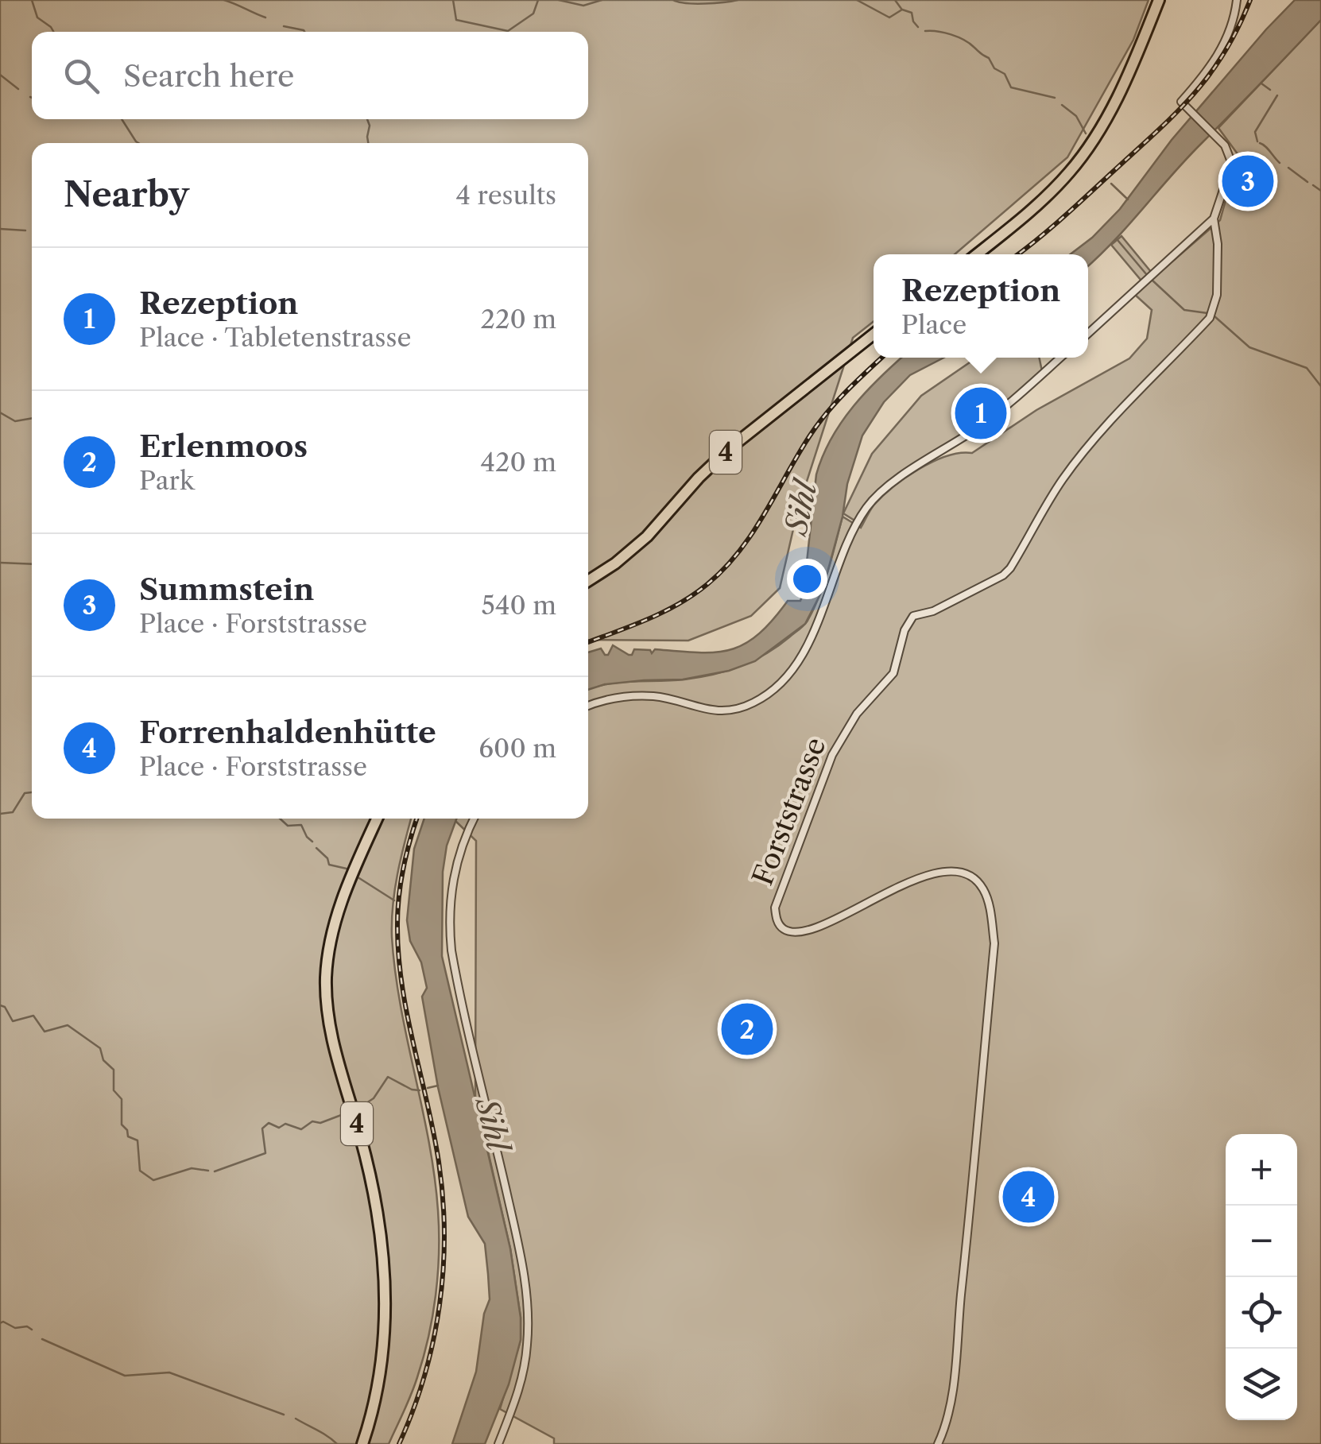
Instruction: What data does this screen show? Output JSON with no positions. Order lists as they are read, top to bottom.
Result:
{
  "streets": {
    "main road": ["4"],
    "street": ["Forststrasse"]
  },
  "water": ["Sihl"],
  "page": {
    "search": "Search here",
    "heading": ["Nearby", "4 results"],
    "pins": [
      "3",
      "1",
      "2",
      "4"
    ],
    "list": [
      {
        "mark": "1",
        "name": "Rezeption",
        "note": "Place · Tabletenstrasse",
        "value": "220 m"
      },
      {
        "mark": "2",
        "name": "Erlenmoos",
        "note": "Park",
        "value": "420 m"
      },
      {
        "mark": "3",
        "name": "Summstein",
        "note": "Place · Forststrasse",
        "value": "540 m"
      },
      {
        "mark": "4",
        "name": "Forrenhaldenhütte",
        "note": "Place · Forststrasse",
        "value": "600 m"
      }
    ],
    "popup": ["Rezeption", "Place"],
    "map_buttons": ["+", "−"]
  }
}
